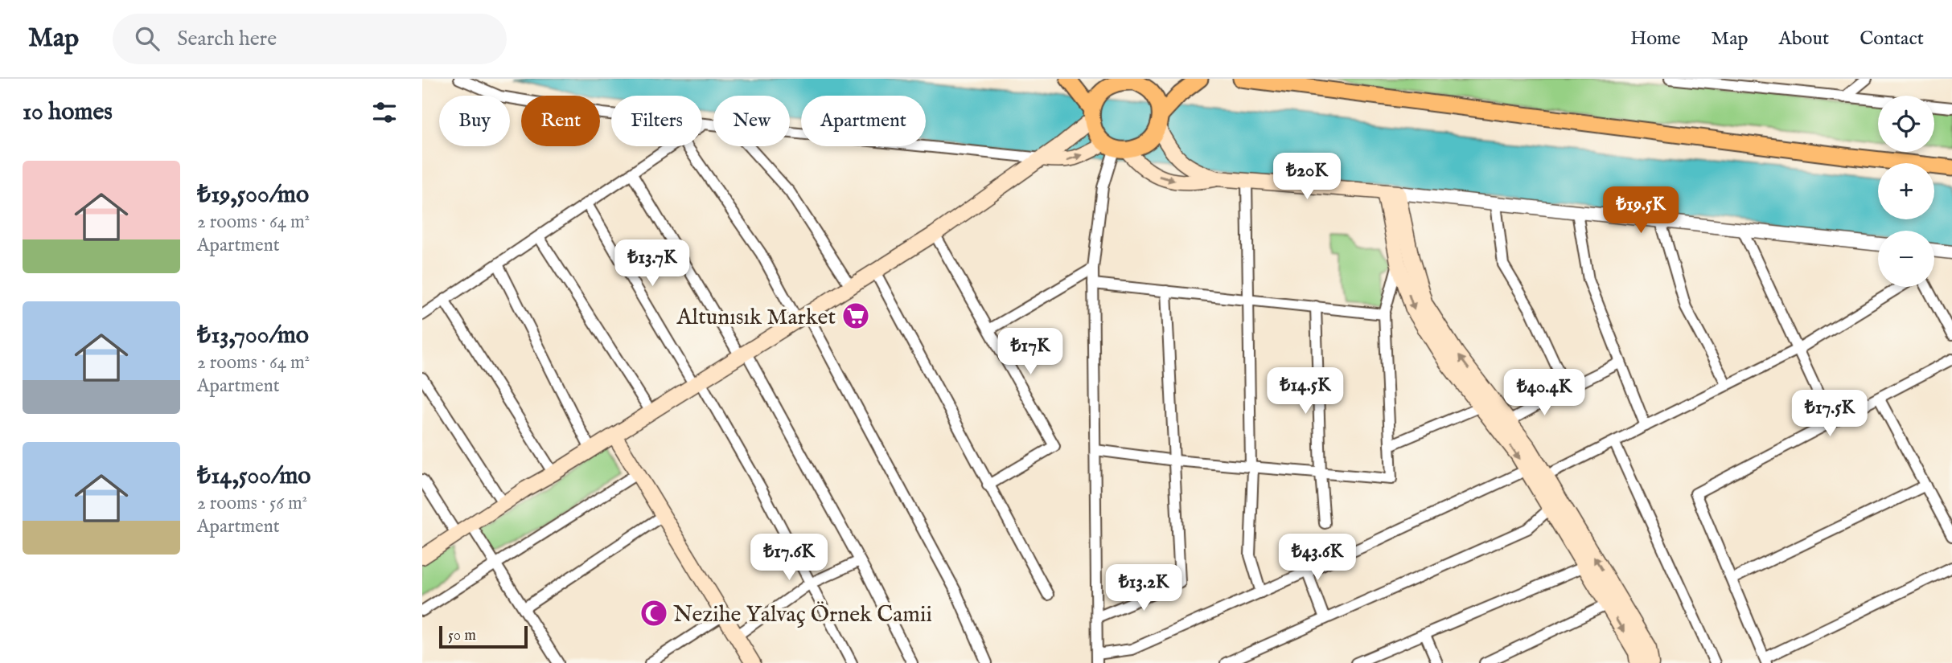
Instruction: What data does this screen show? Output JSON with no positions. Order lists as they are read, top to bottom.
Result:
{
  "places": {
    "supermarket": ["Altunısık Market"],
    "mosque": ["Nezihe Yalvaç Örnek Camii"]
  },
  "scale_bar": "50 m",
  "page": {
    "header": "Map",
    "search": "Search here",
    "nav": [
      "Home",
      "Map",
      "About",
      "Contact"
    ],
    "heading": "10 homes",
    "map_buttons": ["+", "−"],
    "chip": [
      "Buy",
      "Rent",
      "Filters",
      "New",
      "Apartment"
    ],
    "list": [
      {
        "name": "₺19,500/mo",
        "note": "2 rooms · 64 m² · Apartment"
      },
      {
        "name": "₺13,700/mo",
        "note": "2 rooms · 64 m² · Apartment"
      },
      {
        "name": "₺14,500/mo",
        "note": "2 rooms · 56 m² · Apartment"
      }
    ],
    "price": [
      "₺20K",
      "₺19.5K",
      "₺13.7K",
      "₺17K",
      "₺14.5K",
      "₺40.4K",
      "₺17.5K",
      "₺17.6K",
      "₺43.6K",
      "₺13.2K"
    ],
    "scale": "50 m"
  }
}
